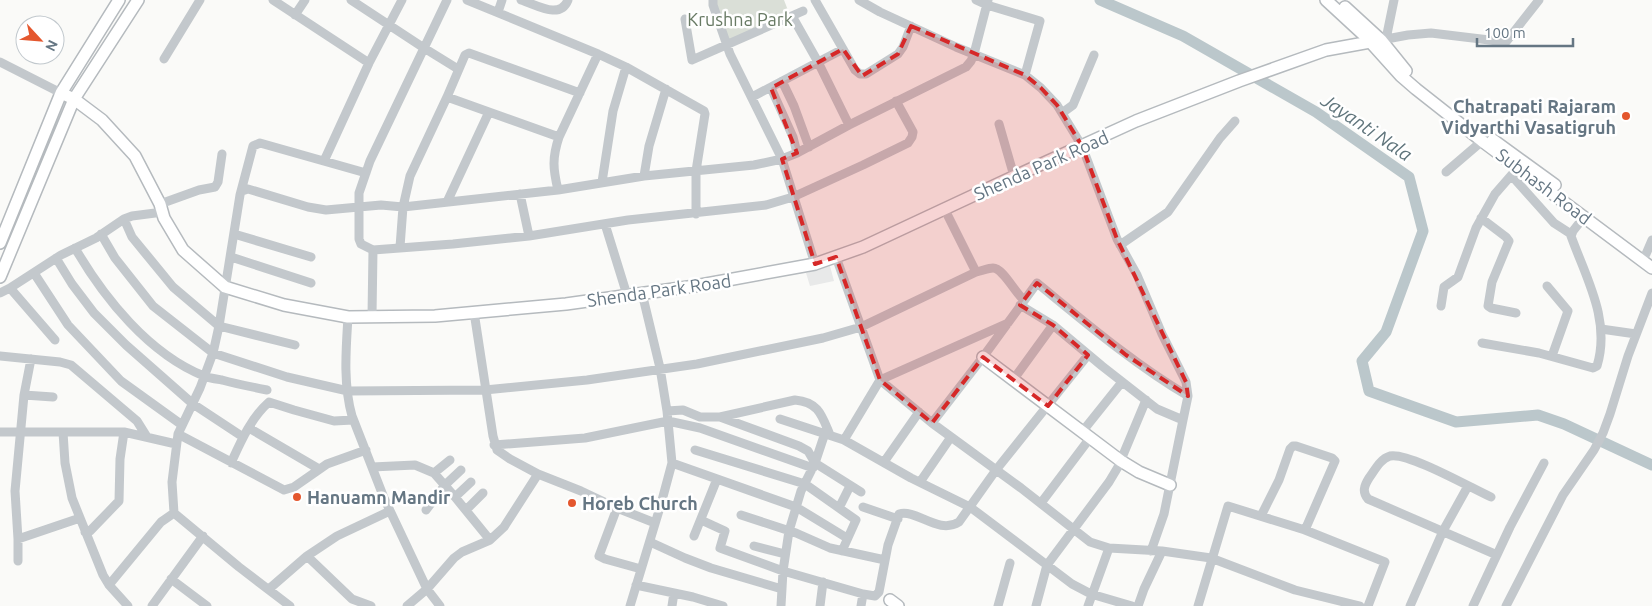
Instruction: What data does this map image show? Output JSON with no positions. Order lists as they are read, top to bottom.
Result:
{
  "streets": {
    "main road": ["Shenda Park Road", "Subhash Road"]
  },
  "crossings": [
    ["Shenda Park Road", "Subhash Road"]
  ],
  "water": ["Jayanti Nala"],
  "parks": ["Krushna Park"],
  "places": ["Chatrapati Rajaram Vidyarthi Vasatigruh", "Hanuamn Mandir", "Horeb Church"],
  "scale_bar": "100 m",
  "north": "bottom right"
}
